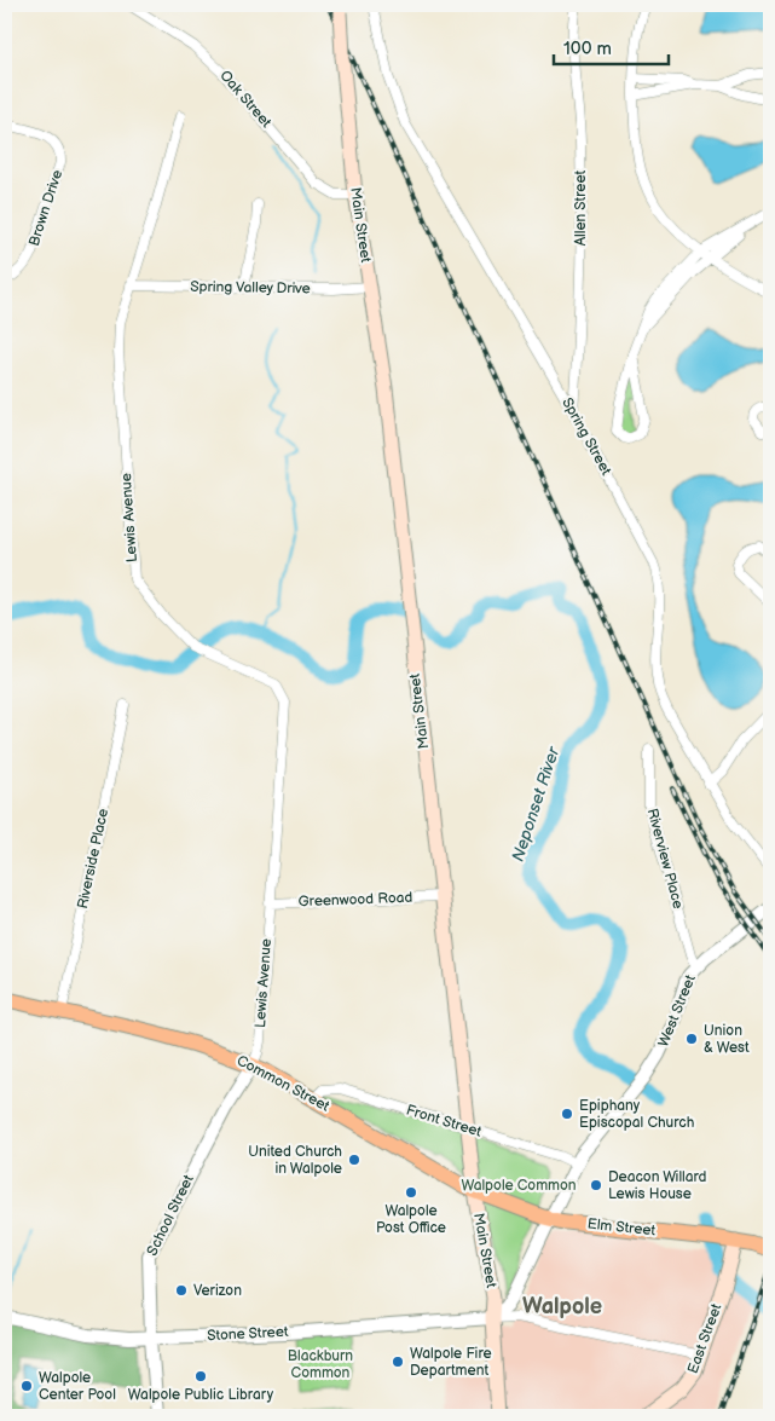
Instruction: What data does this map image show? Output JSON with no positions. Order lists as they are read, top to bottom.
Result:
{
  "streets": {
    "main road": [
      "Main Street",
      "Common Street",
      "Elm Street",
      "East Street"
    ],
    "street": [
      "Oak Street",
      "Brown Drive",
      "Allen Street",
      "Spring Valley Drive",
      "Spring Street",
      "Lewis Avenue",
      "Riverside Place",
      "Riverview Place",
      "Greenwood Road",
      "West Street",
      "Front Street",
      "School Street",
      "Stone Street"
    ]
  },
  "crossings": [
    ["Oak Street", "Main Street"],
    ["Allen Street", "Spring Street"],
    ["Main Street", "Spring Valley Drive"],
    ["Main Street", "Greenwood Road"],
    ["Main Street", "West Street"],
    ["Main Street", "Common Street"],
    ["Main Street", "Front Street"],
    ["Main Street", "Elm Street"],
    ["Main Street", "Stone Street"],
    ["Spring Valley Drive", "Lewis Avenue"],
    ["Lewis Avenue", "Greenwood Road"],
    ["Lewis Avenue", "Common Street"],
    ["Lewis Avenue", "School Street"],
    ["Riverside Place", "Common Street"],
    ["Riverview Place", "West Street"],
    ["West Street", "Front Street"],
    ["West Street", "Elm Street"],
    ["West Street", "Stone Street"],
    ["Common Street", "Front Street"],
    ["Common Street", "School Street"],
    ["Common Street", "Elm Street"],
    ["School Street", "Stone Street"],
    ["Elm Street", "East Street"]
  ],
  "districts": ["Walpole"],
  "water": ["Neponset River"],
  "parks": ["Walpole Common", "Blackburn Common"],
  "places": [
    "Union & West",
    "Epiphany Episcopal Church",
    "United Church in Walpole",
    "Deacon Willard Lewis House",
    "Walpole Post Office",
    "Verizon",
    "Walpole Fire Department",
    "Walpole Public Library",
    "Walpole Center Pool"
  ],
  "scale_bar": "100 m"
}
